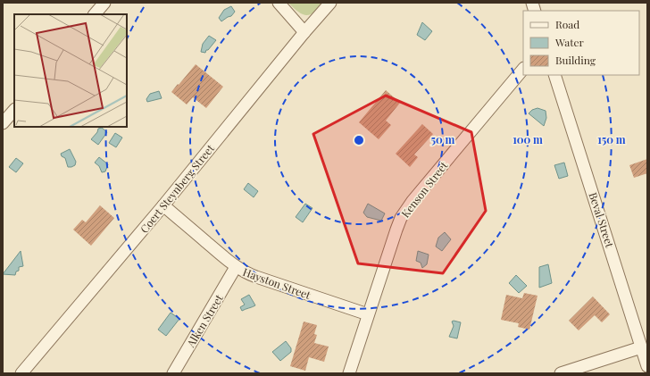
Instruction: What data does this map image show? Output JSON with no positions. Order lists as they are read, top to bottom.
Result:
{
  "streets": {
    "street": [
      "Coert Steynberg Street",
      "Kenson Street",
      "Beval Street",
      "Hayston Street",
      "Alken Street"
    ]
  },
  "crossings": [
    ["Coert Steynberg Street", "Hayston Street"],
    ["Kenson Street", "Hayston Street"],
    ["Hayston Street", "Alken Street"]
  ],
  "legend": ["Road", "Water", "Building"],
  "rings": ["50 m", "100 m", "150 m"]
}
